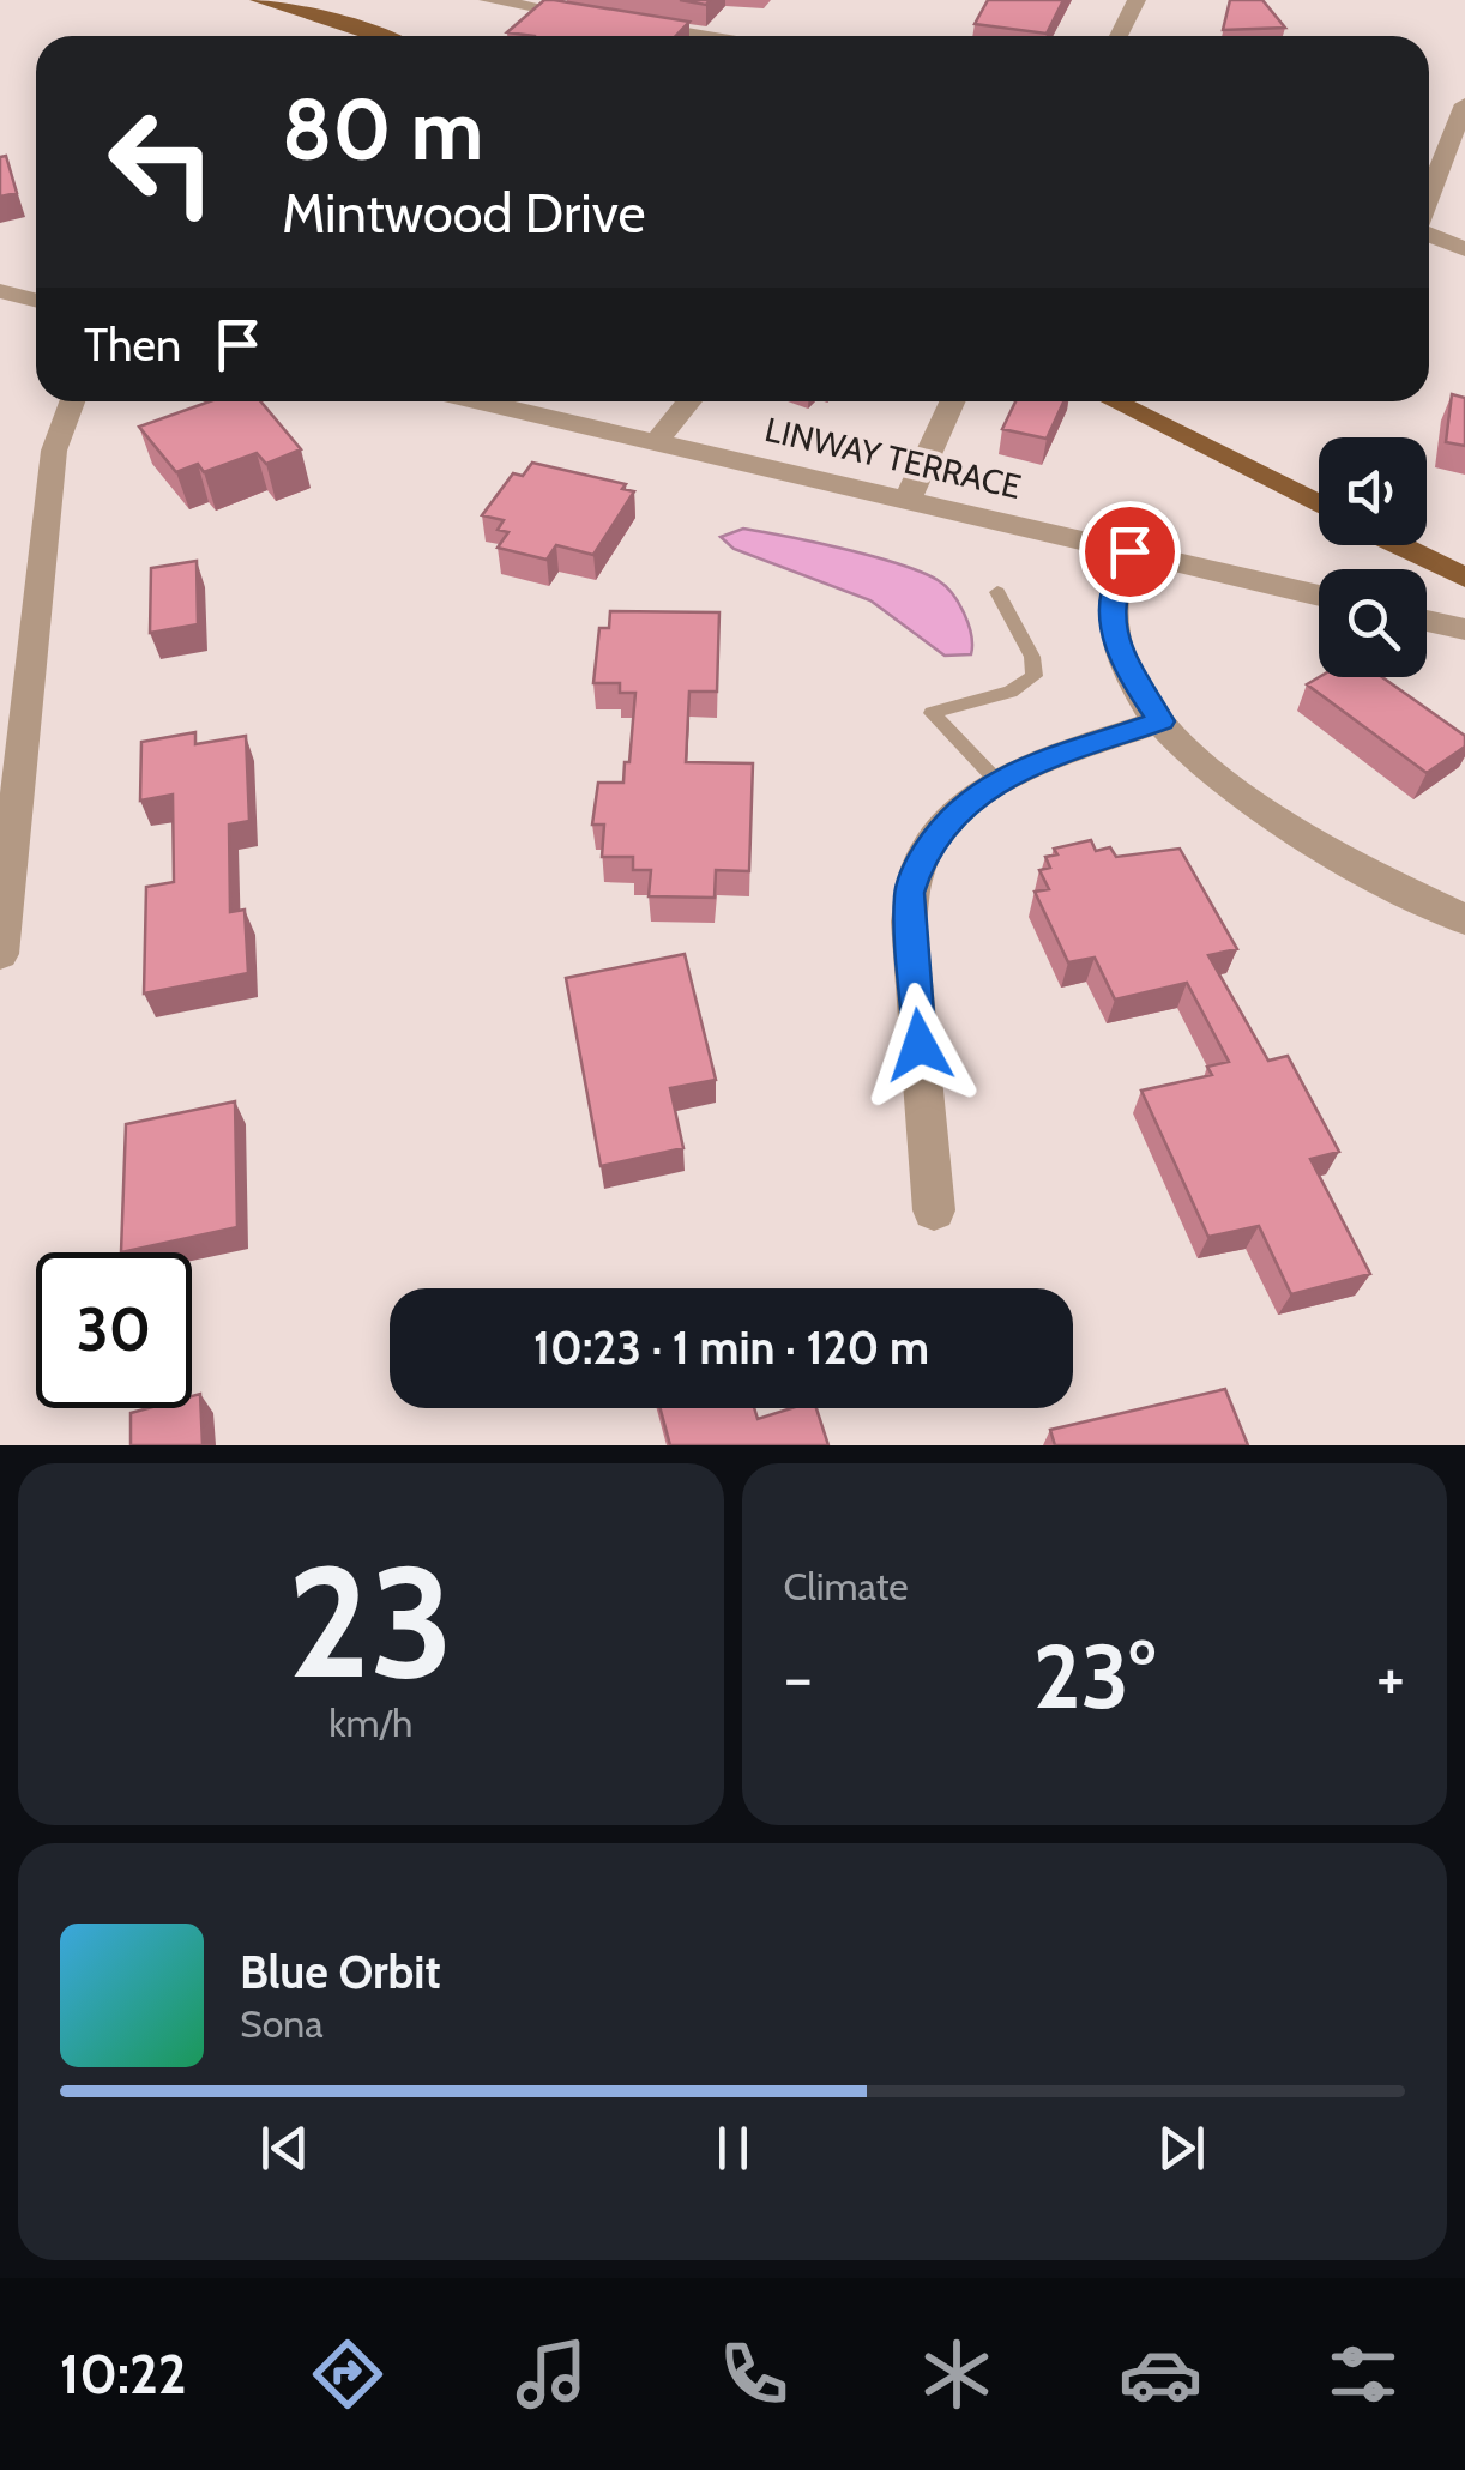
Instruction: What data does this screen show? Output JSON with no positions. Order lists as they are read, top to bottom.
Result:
{
  "streets": {
    "street": ["LINWAY TERRACE"]
  },
  "page": {
    "turn": ["80 m", "Mintwood Drive"],
    "then": "Then",
    "limit": "30",
    "trip": "10:23 · 1 min · 120 m",
    "tile": [
      ["23", "km/h"],
      "Climate"
    ],
    "heat": ["−", "23°", "+"],
    "song": ["Blue Orbit", "Sona"],
    "tabs": "10:22"
  }
}
